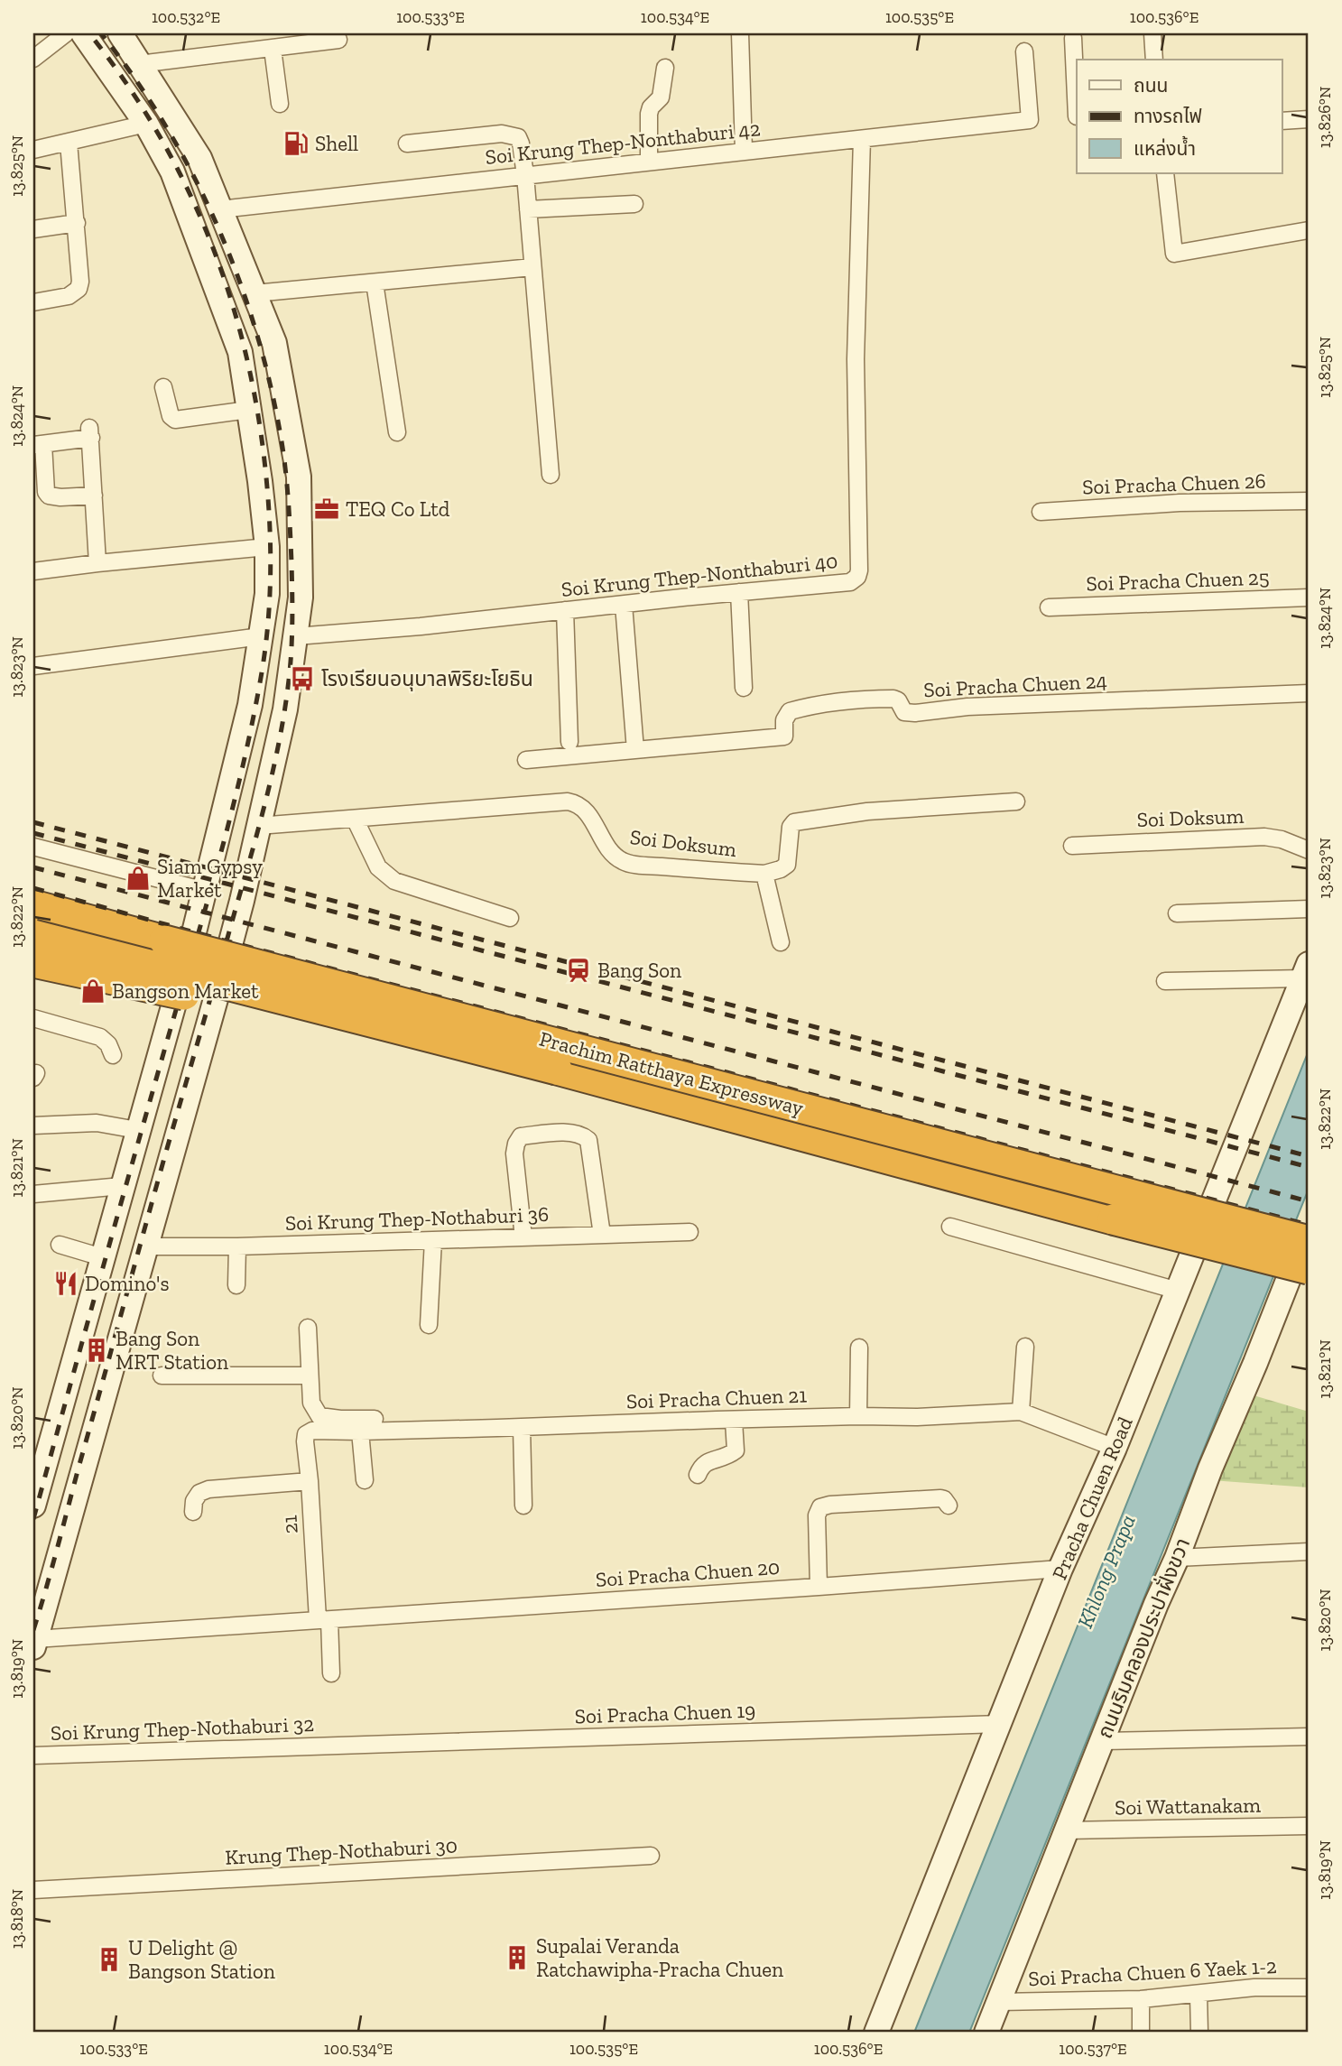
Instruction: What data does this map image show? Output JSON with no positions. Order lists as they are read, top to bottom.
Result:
{
  "streets": {
    "highway": ["Prachim Ratthaya Expressway"],
    "main road": ["Pracha Chuen Road", "ถนนริมคลองประปาฝั่งขวา"],
    "street": [
      "Soi Krung Thep-Nonthaburi 42",
      "Soi Pracha Chuen 26",
      "Soi Krung Thep-Nonthaburi 40",
      "Soi Pracha Chuen 25",
      "Soi Pracha Chuen 24",
      "Soi Doksum",
      "Soi Krung Thep-Nothaburi 36",
      "Soi Pracha Chuen 21",
      "21",
      "Soi Pracha Chuen 20",
      "Soi Pracha Chuen 19",
      "Soi Krung Thep-Nothaburi 32",
      "Soi Wattanakam",
      "Krung Thep-Nothaburi 30",
      "Soi Pracha Chuen 6 Yaek 1-2"
    ]
  },
  "crossings": [
    ["Soi Krung Thep-Nonthaburi 42", "Soi Krung Thep-Nonthaburi 40"],
    ["Prachim Ratthaya Expressway", "ถนนริมคลองประปาฝั่งขวา"],
    ["Soi Pracha Chuen 21", "Pracha Chuen Road"],
    ["Soi Pracha Chuen 21", "21"],
    ["Pracha Chuen Road", "Soi Pracha Chuen 20"],
    ["Pracha Chuen Road", "Soi Pracha Chuen 19"],
    ["21", "Soi Pracha Chuen 20"],
    ["ถนนริมคลองประปาฝั่งขวา", "Soi Wattanakam"],
    ["ถนนริมคลองประปาฝั่งขวา", "Soi Pracha Chuen 6 Yaek 1-2"],
    ["Soi Pracha Chuen 19", "Soi Krung Thep-Nothaburi 32"]
  ],
  "water": ["Khlong Prapa"],
  "places": {
    "fuel station": ["Shell"],
    "office": ["TEQ Co Ltd"],
    "bus stop": ["โรงเรียนอนุบาลพิริยะโยธิน"],
    "shop": ["Siam Gypsy Market", "Bangson Market"],
    "station": ["Bang Son"],
    "restaurant": ["Domino's"],
    "building": ["Bang Son MRT Station", "Supalai Veranda Ratchawipha-Pracha Chuen", "U Delight @ Bangson Station"]
  },
  "legend": ["ถนน", "ทางรถไฟ", "แหล่งน้ำ"],
  "coordinates": [
    "100.532°E",
    "100.533°E",
    "100.534°E",
    "100.535°E",
    "100.536°E",
    "13.826°N",
    "13.825°N",
    "13.824°N",
    "13.823°N",
    "13.822°N",
    "13.821°N",
    "13.820°N",
    "13.819°N",
    "13.818°N",
    "100.537°E"
  ]
}
